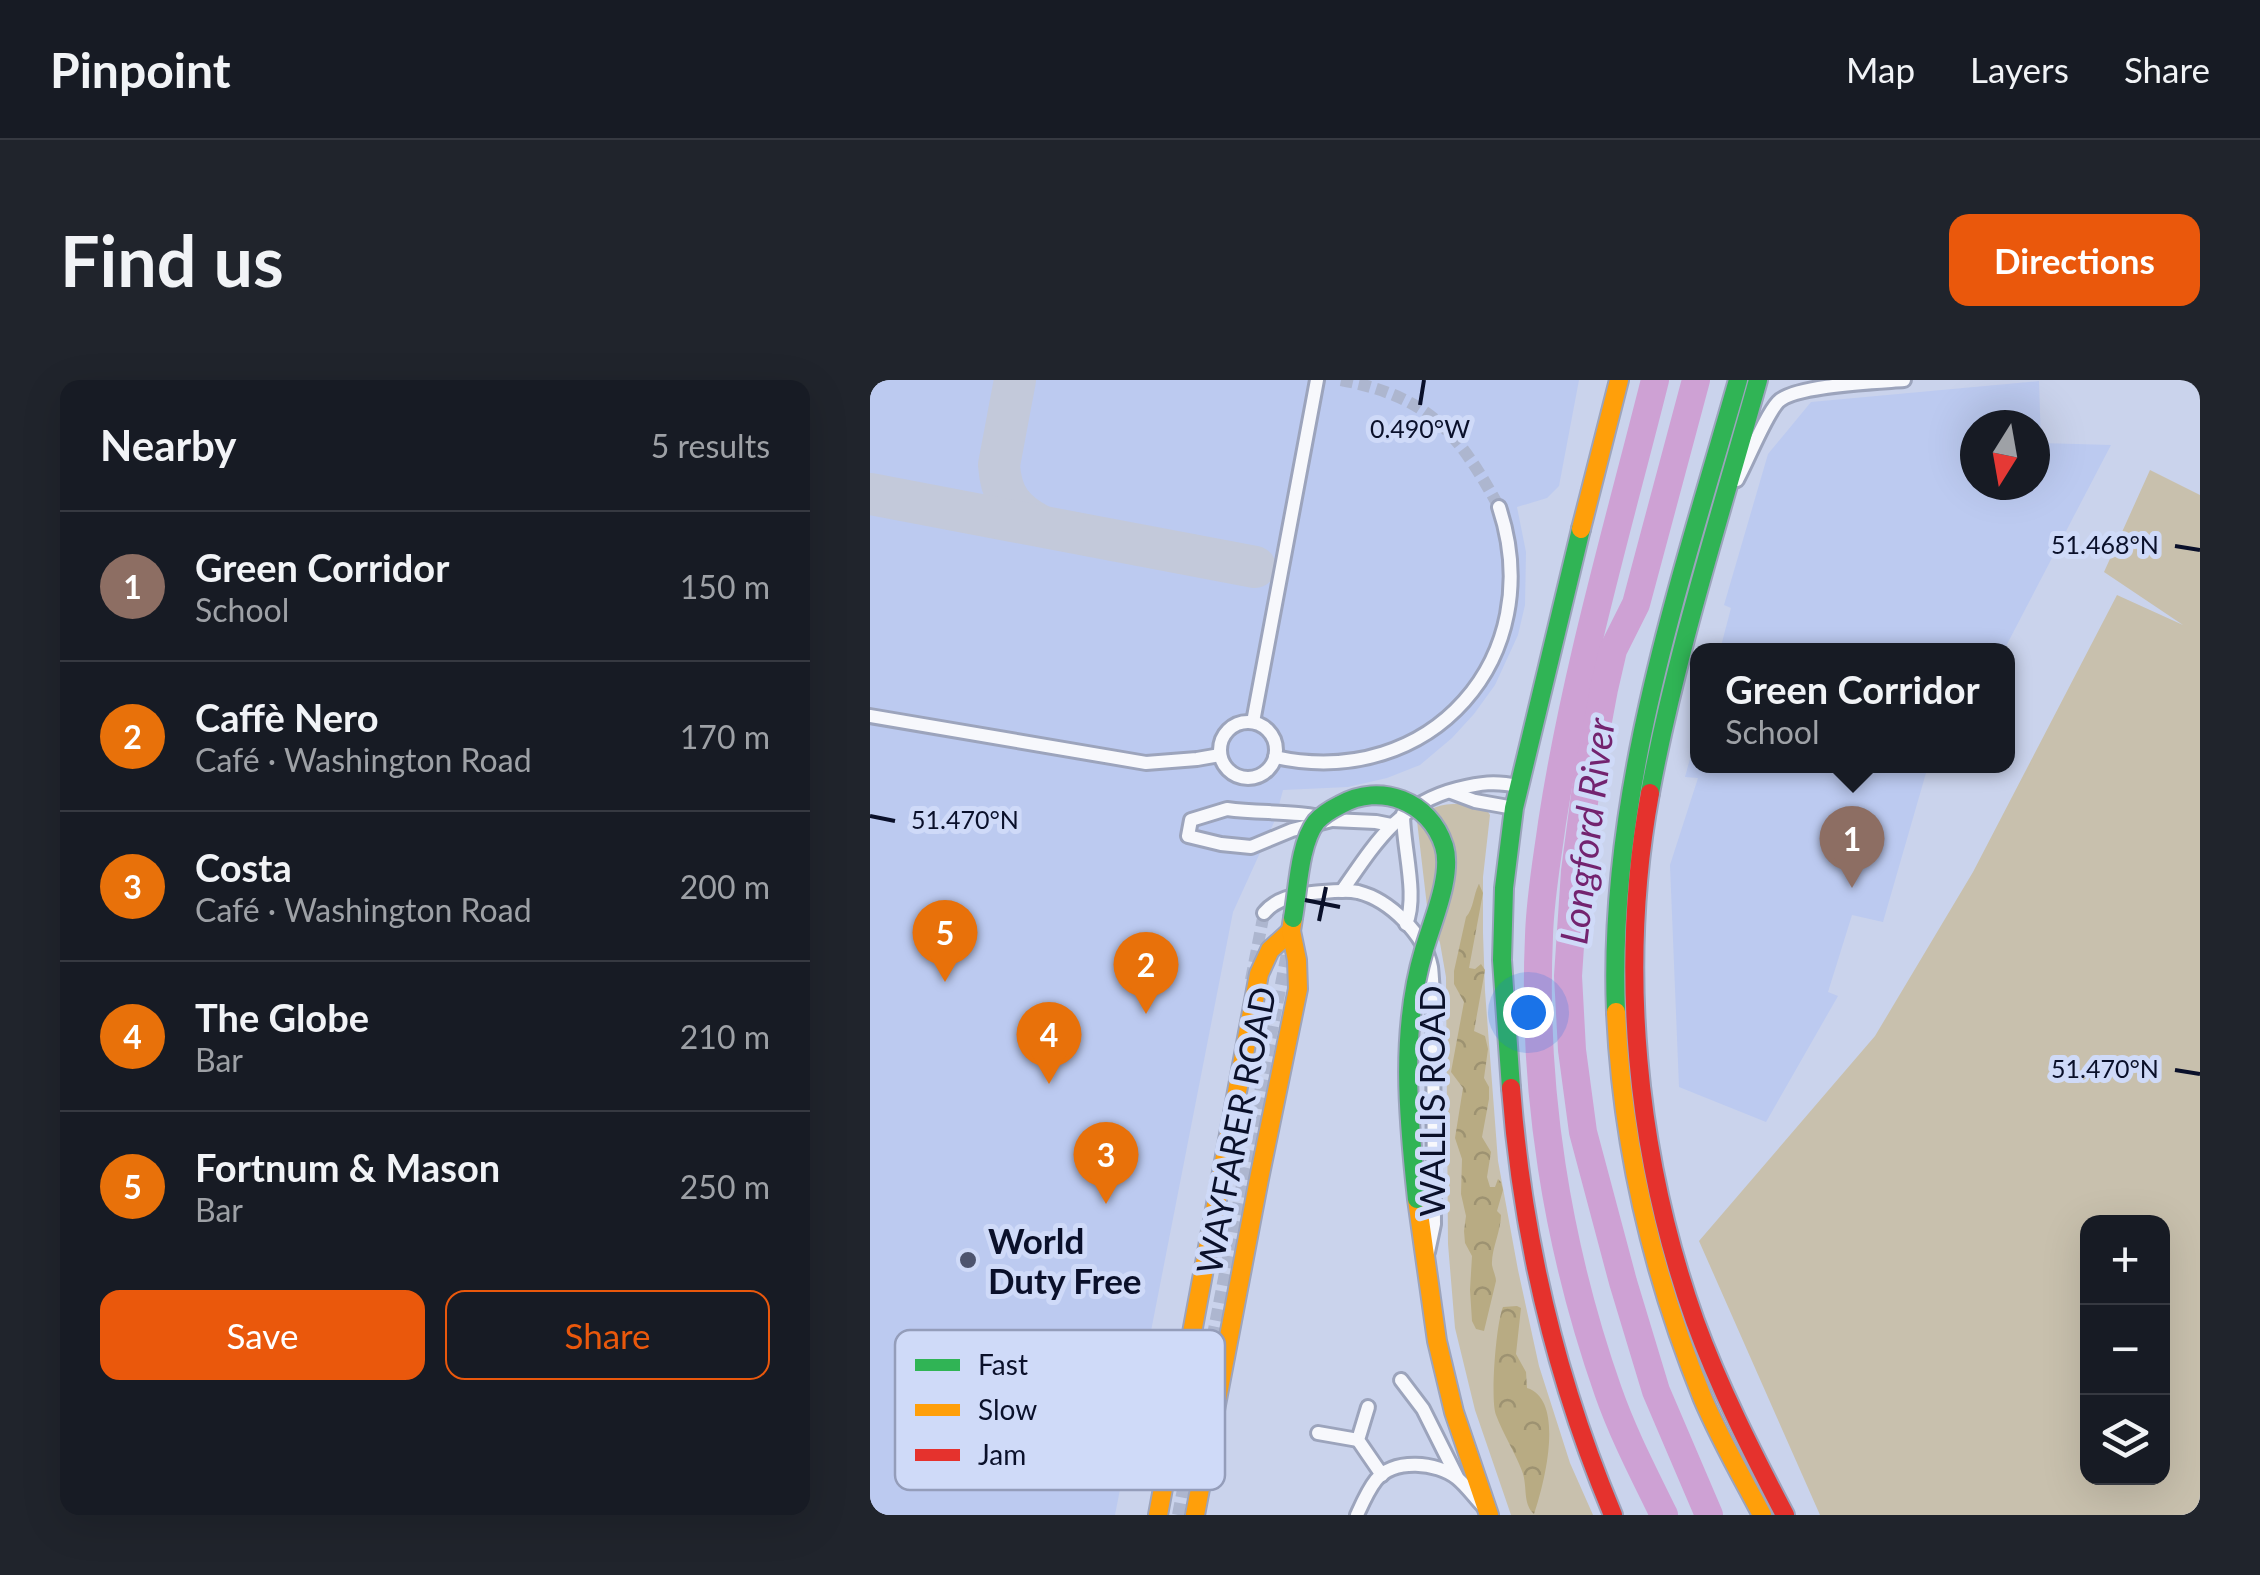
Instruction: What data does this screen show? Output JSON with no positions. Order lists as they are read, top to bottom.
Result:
{
  "streets": {
    "street": ["WALLIS ROAD", "WAYFARER ROAD"]
  },
  "crossings": [
    ["WALLIS ROAD", "WAYFARER ROAD"]
  ],
  "water": ["Longford River"],
  "places": ["World Duty Free"],
  "legend": ["Fast", "Slow", "Jam"],
  "north": "bottom",
  "page": {
    "header": "Pinpoint",
    "nav": ["Map", "Layers", "Share"],
    "buttons": [
      "Directions",
      ["Save", "Share"]
    ],
    "title": "Find us",
    "heading": ["Nearby", "5 results"],
    "list": [
      {
        "mark": "1",
        "name": "Green Corridor",
        "note": "School",
        "value": "150 m"
      },
      {
        "mark": "2",
        "name": "Caffè Nero",
        "note": "Café · Washington Road",
        "value": "170 m"
      },
      {
        "mark": "3",
        "name": "Costa",
        "note": "Café · Washington Road",
        "value": "200 m"
      },
      {
        "mark": "4",
        "name": "The Globe",
        "note": "Bar",
        "value": "210 m"
      },
      {
        "mark": "5",
        "name": "Fortnum & Mason",
        "note": "Bar",
        "value": "250 m"
      }
    ],
    "popup": ["Green Corridor", "School"],
    "pins": [
      "1",
      "5",
      "2",
      "4",
      "3"
    ],
    "map_buttons": ["+", "−"]
  },
  "coordinates": ["0.490°W", "51.468°N", "51.470°N"]
}
